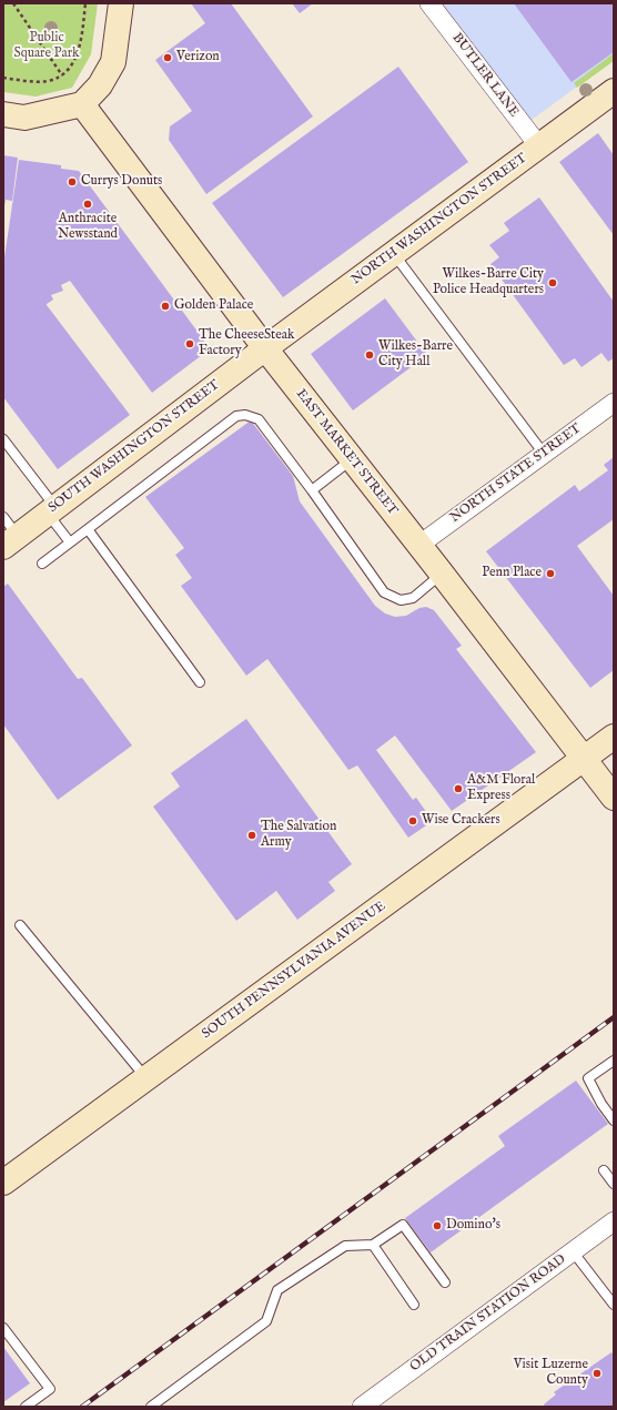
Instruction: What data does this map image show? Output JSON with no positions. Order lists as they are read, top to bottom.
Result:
{
  "streets": {
    "main road": [
      "NORTH WASHINGTON STREET",
      "SOUTH WASHINGTON STREET",
      "EAST MARKET STREET",
      "SOUTH PENNSYLVANIA AVENUE"
    ],
    "street": ["BUTLER LANE", "NORTH STATE STREET", "OLD TRAIN STATION ROAD"]
  },
  "crossings": [
    ["BUTLER LANE", "NORTH WASHINGTON STREET"],
    ["NORTH WASHINGTON STREET", "SOUTH WASHINGTON STREET"],
    ["NORTH WASHINGTON STREET", "EAST MARKET STREET"],
    ["SOUTH WASHINGTON STREET", "EAST MARKET STREET"],
    ["EAST MARKET STREET", "NORTH STATE STREET"],
    ["EAST MARKET STREET", "SOUTH PENNSYLVANIA AVENUE"]
  ],
  "parks": ["Public Square Park"],
  "places": [
    "Verizon",
    "Currys Donuts",
    "Anthracite Newsstand",
    "Wilkes-Barre City Police Headquarters",
    "Golden Palace",
    "The CheeseSteak Factory",
    "Wilkes-Barre City Hall",
    "Penn Place",
    "A&M Floral Express",
    "Wise Crackers",
    "The Salvation Army",
    "Domino's",
    "Visit Luzerne County"
  ]
}
